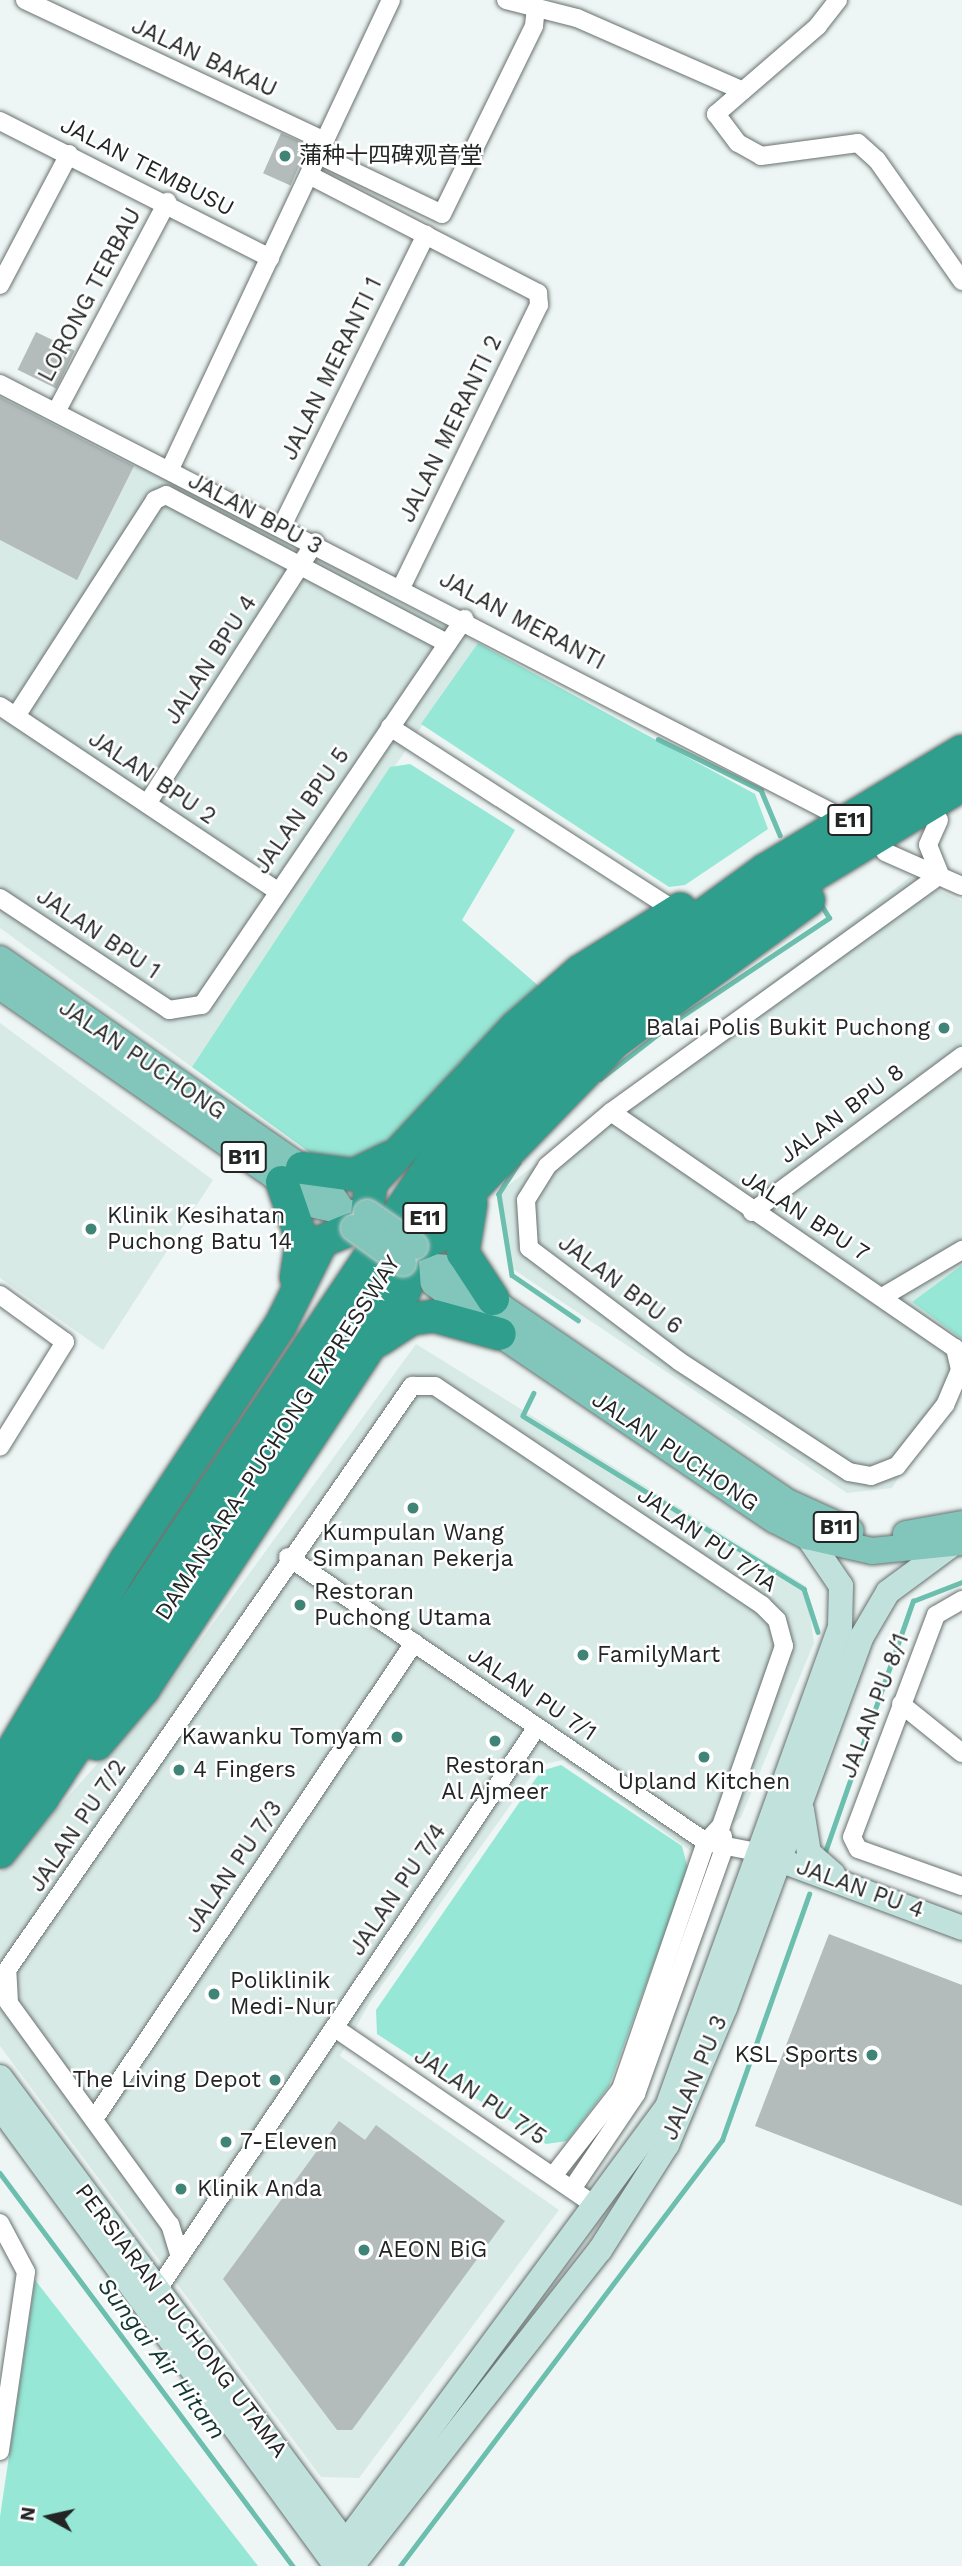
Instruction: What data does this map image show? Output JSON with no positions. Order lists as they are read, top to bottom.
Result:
{
  "streets": {
    "highway": ["E11", "DAMANSARA–PUCHONG EXPRESSWAY"],
    "main road": ["JALAN PUCHONG", "B11"],
    "street": [
      "JALAN BAKAU",
      "JALAN TEMBUSU",
      "LORONG TERBAU",
      "JALAN MERANTI 1",
      "JALAN MERANTI 2",
      "JALAN BPU 3",
      "JALAN MERANTI",
      "JALAN BPU 4",
      "JALAN BPU 2",
      "JALAN BPU 5",
      "JALAN BPU 1",
      "JALAN BPU 8",
      "JALAN BPU 7",
      "JALAN BPU 6",
      "JALAN PU 7/1A",
      "JALAN PU 7/1",
      "JALAN PU 8/1",
      "JALAN PU 7/2",
      "JALAN PU 7/3",
      "JALAN PU 4",
      "JALAN PU 7/4",
      "JALAN PU 3",
      "JALAN PU 7/5",
      "PERSIARAN PUCHONG UTAMA"
    ]
  },
  "crossings": [
    ["JALAN TEMBUSU", "LORONG TERBAU"],
    ["LORONG TERBAU", "JALAN MERANTI"],
    ["JALAN MERANTI 1", "JALAN MERANTI 2"],
    ["JALAN MERANTI 1", "JALAN MERANTI"],
    ["JALAN MERANTI 2", "JALAN MERANTI"],
    ["JALAN BPU 3", "JALAN BPU 4"],
    ["JALAN BPU 3", "JALAN BPU 2"],
    ["JALAN BPU 3", "JALAN BPU 5"],
    ["JALAN MERANTI", "JALAN BPU 4"],
    ["JALAN MERANTI", "JALAN BPU 5"],
    ["JALAN MERANTI", "DAMANSARA–PUCHONG EXPRESSWAY"],
    ["JALAN BPU 4", "JALAN BPU 2"],
    ["JALAN BPU 2", "JALAN BPU 5"],
    ["JALAN BPU 5", "JALAN BPU 1"],
    ["JALAN PUCHONG", "JALAN PU 3"],
    ["JALAN BPU 8", "JALAN BPU 7"],
    ["JALAN BPU 7", "JALAN BPU 6"],
    ["JALAN PU 7/1A", "JALAN PU 7/1"],
    ["JALAN PU 7/1A", "JALAN PU 7/2"],
    ["JALAN PU 7/1A", "JALAN PU 7/5"],
    ["JALAN PU 7/1", "JALAN PU 7/2"],
    ["JALAN PU 7/1", "JALAN PU 7/3"],
    ["JALAN PU 7/1", "JALAN PU 4"],
    ["JALAN PU 7/1", "JALAN PU 7/4"],
    ["JALAN PU 7/1", "JALAN PU 3"],
    ["JALAN PU 7/2", "JALAN PU 7/3"],
    ["JALAN PU 7/2", "JALAN PU 7/4"],
    ["JALAN PU 4", "JALAN PU 3"],
    ["JALAN PU 7/4", "JALAN PU 7/5"],
    ["JALAN PU 7/4", "PERSIARAN PUCHONG UTAMA"],
    ["JALAN PU 3", "JALAN PU 7/5"],
    ["JALAN PU 3", "PERSIARAN PUCHONG UTAMA"]
  ],
  "water": ["Sungai Air Hitam"],
  "places": [
    "蒲种十四碑观音堂",
    "Balai Polis Bukit Puchong",
    "Klinik Kesihatan Puchong Batu 14",
    "Kumpulan Wang Simpanan Pekerja",
    "Restoran Puchong Utama",
    "FamilyMart",
    "Kawanku Tomyam",
    "Restoran Al Ajmeer",
    "Upland Kitchen",
    "4 Fingers",
    "Poliklinik Medi-Nur",
    "KSL Sports",
    "The Living Depot",
    "7-Eleven",
    "Klinik Anda",
    "AEON BiG"
  ],
  "north": "left"
}
